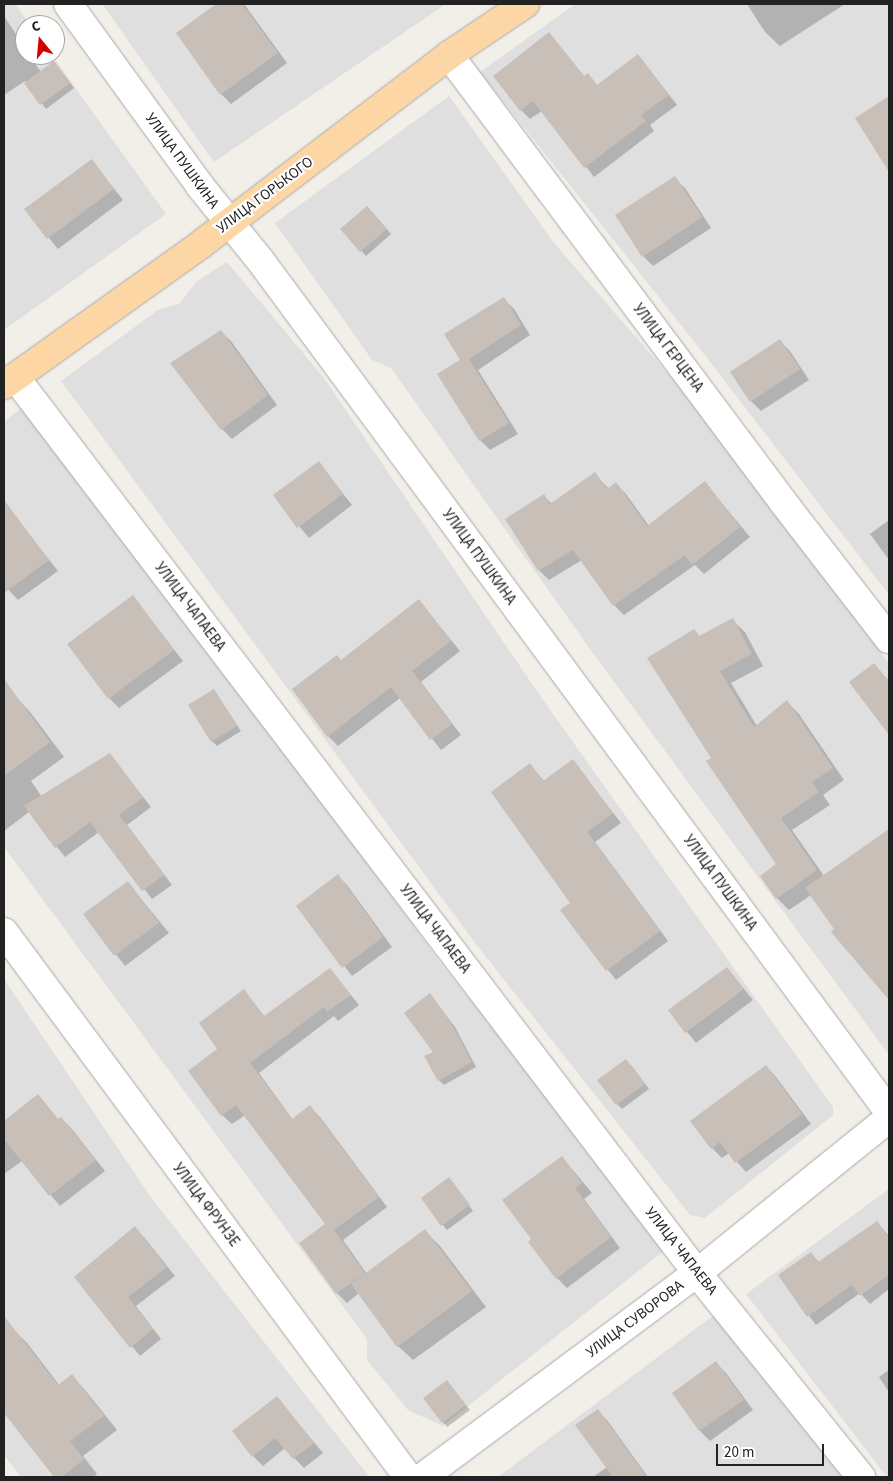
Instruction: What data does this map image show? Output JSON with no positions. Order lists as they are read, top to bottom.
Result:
{
  "streets": {
    "main road": ["УЛИЦА ГОРЬКОГО"],
    "street": [
      "УЛИЦА ПУШКИНА",
      "УЛИЦА ГЕРЦЕНА",
      "УЛИЦА ЧАПАЕВА",
      "УЛИЦА ФРУНЗЕ",
      "УЛИЦА СУВОРОВА"
    ]
  },
  "crossings": [
    ["УЛИЦА ПУШКИНА", "УЛИЦА ГОРЬКОГО"],
    ["УЛИЦА ГОРЬКОГО", "УЛИЦА ГЕРЦЕНА"],
    ["УЛИЦА ГОРЬКОГО", "УЛИЦА ЧАПАЕВА"],
    ["УЛИЦА ЧАПАЕВА", "УЛИЦА СУВОРОВА"]
  ],
  "scale_bar": "20 m",
  "north": "top"
}
